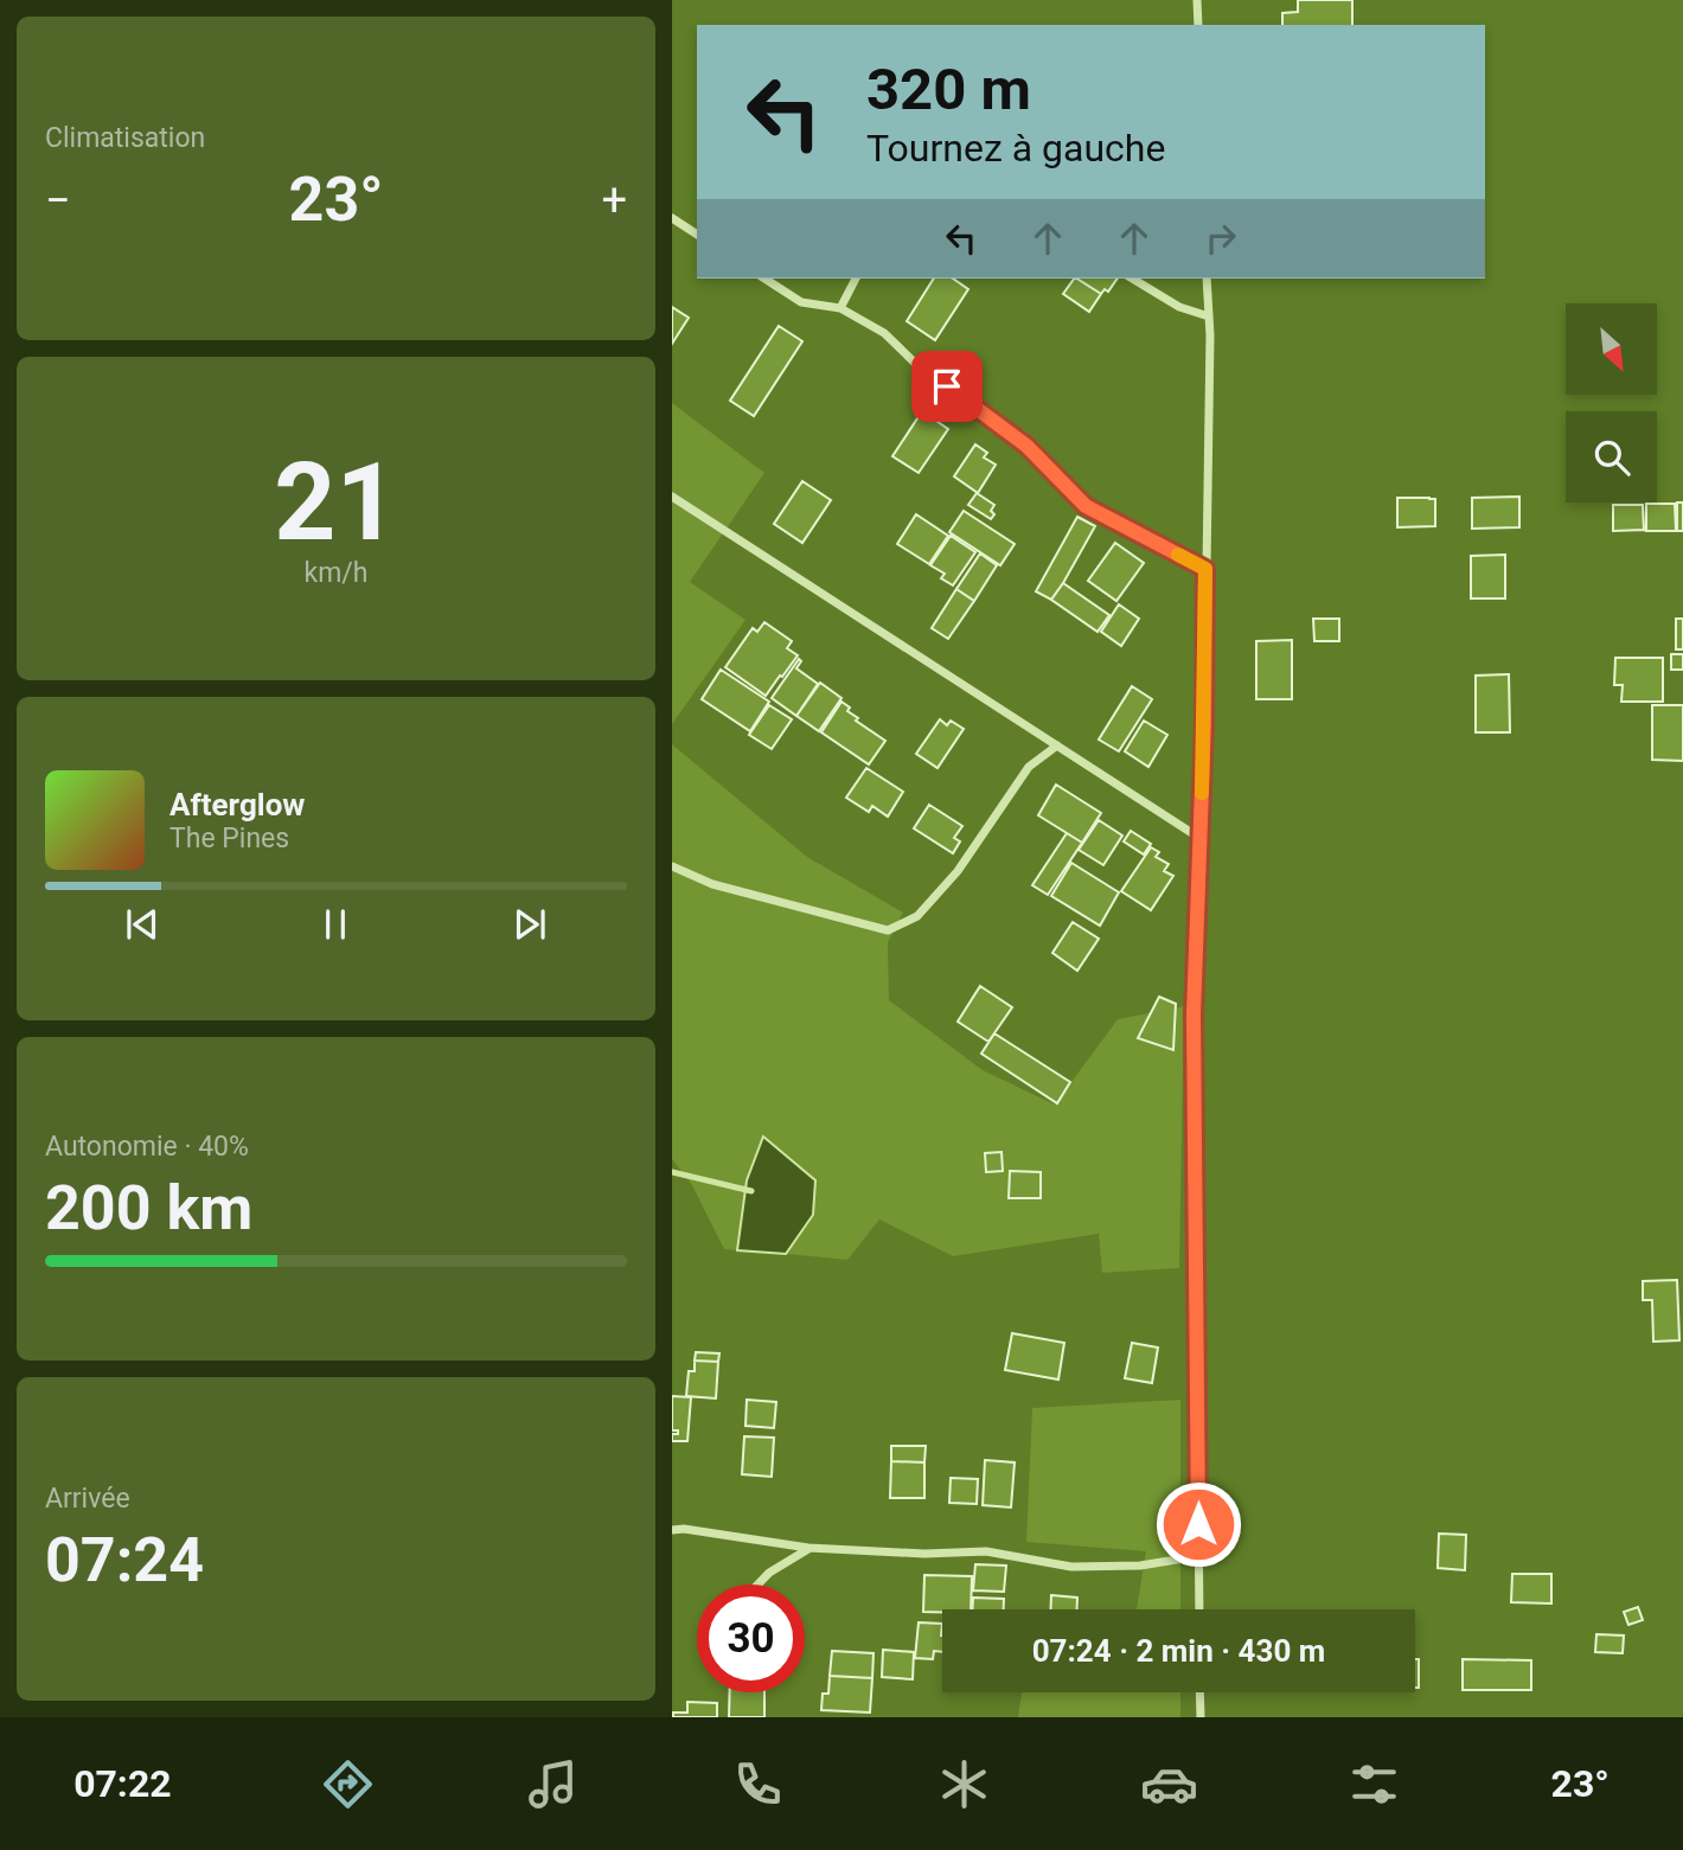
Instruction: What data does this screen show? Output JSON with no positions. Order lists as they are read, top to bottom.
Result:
{
  "north": "bottom right",
  "page": {
    "tile": [
      "Climatisation",
      ["21", "km/h"],
      ["Autonomie · 40%", "200 km"],
      ["Arrivée", "07:24"]
    ],
    "turn": ["320 m", "Tournez à gauche"],
    "heat": ["−", "23°", "+"],
    "song": ["Afterglow", "The Pines"],
    "limit": "30",
    "trip": "07:24 · 2 min · 430 m",
    "tabs": ["07:22", "23°"]
  }
}
